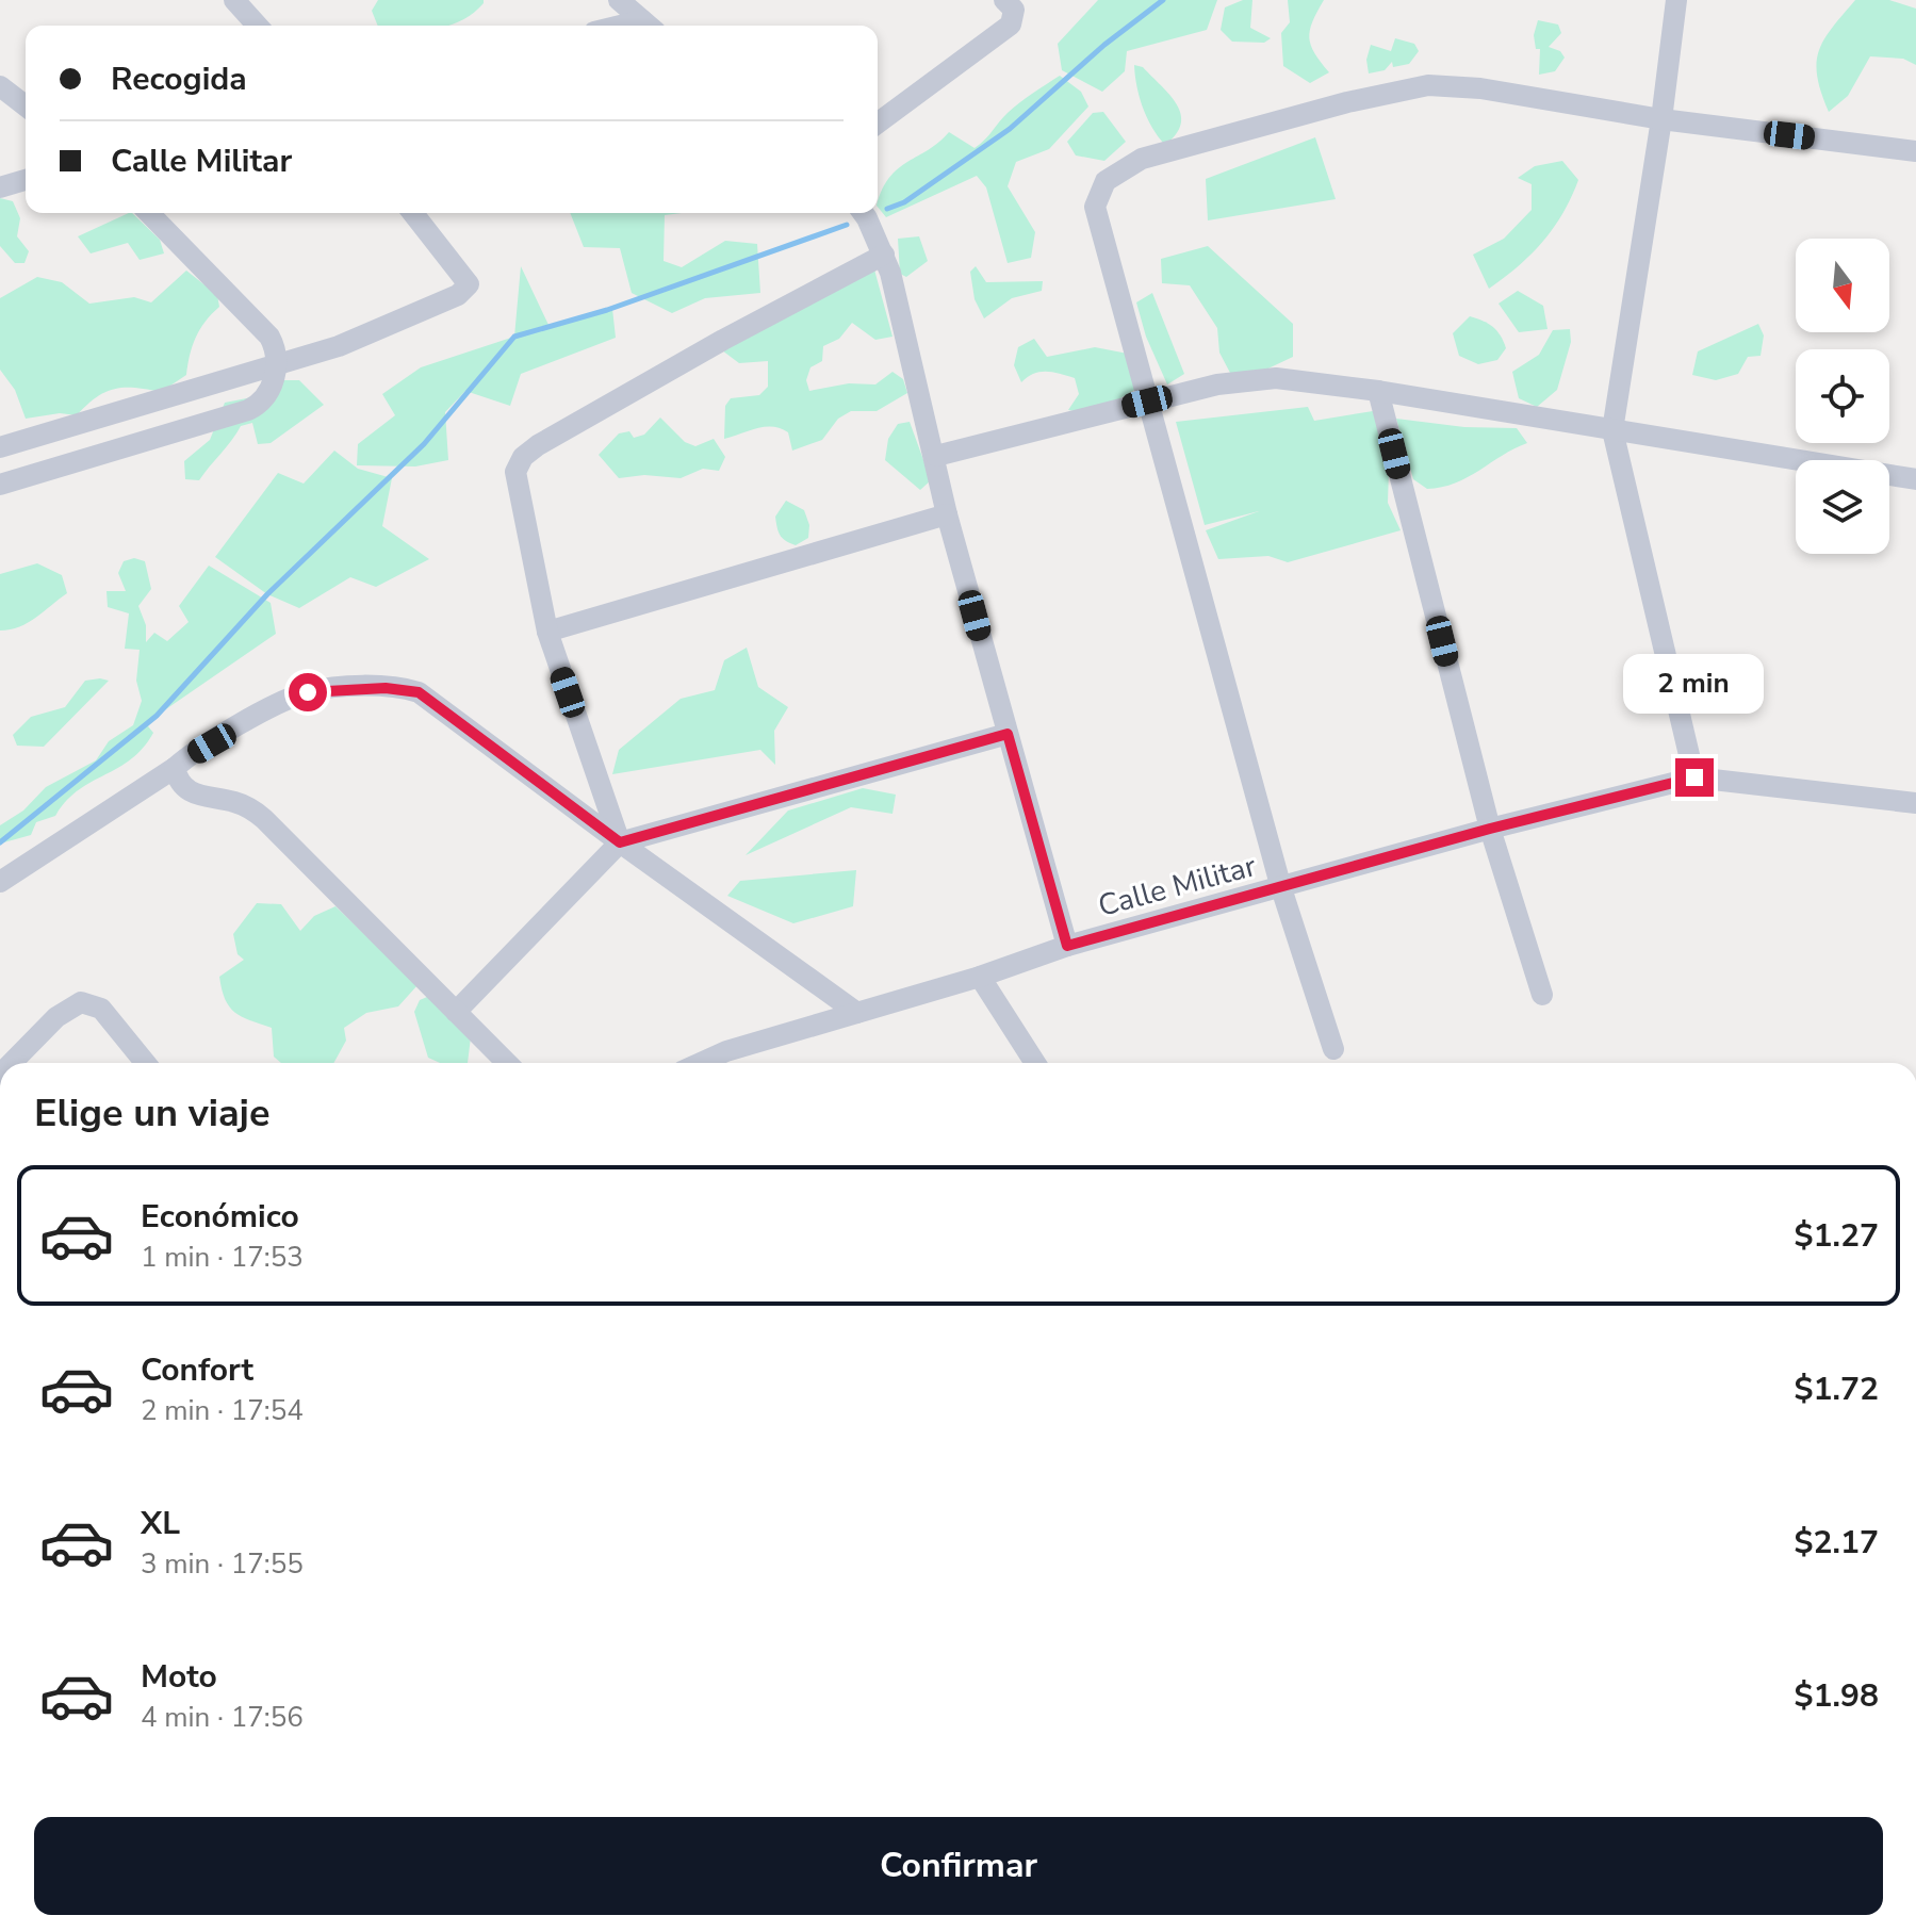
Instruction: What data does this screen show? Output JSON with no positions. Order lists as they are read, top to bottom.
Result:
{
  "streets": {
    "street": ["Calle Militar"]
  },
  "north": "bottom",
  "page": {
    "banner": ["Recogida", "Calle Militar"],
    "bubble": "2 min",
    "heading": "Elige un viaje",
    "list": [
      {
        "name": "Económico",
        "note": "1 min · 17:53",
        "value": "$1.27"
      },
      {
        "name": "Confort",
        "note": "2 min · 17:54",
        "value": "$1.72"
      },
      {
        "name": "XL",
        "note": "3 min · 17:55",
        "value": "$2.17"
      },
      {
        "name": "Moto",
        "note": "4 min · 17:56",
        "value": "$1.98"
      }
    ],
    "buttons": "Confirmar"
  }
}
